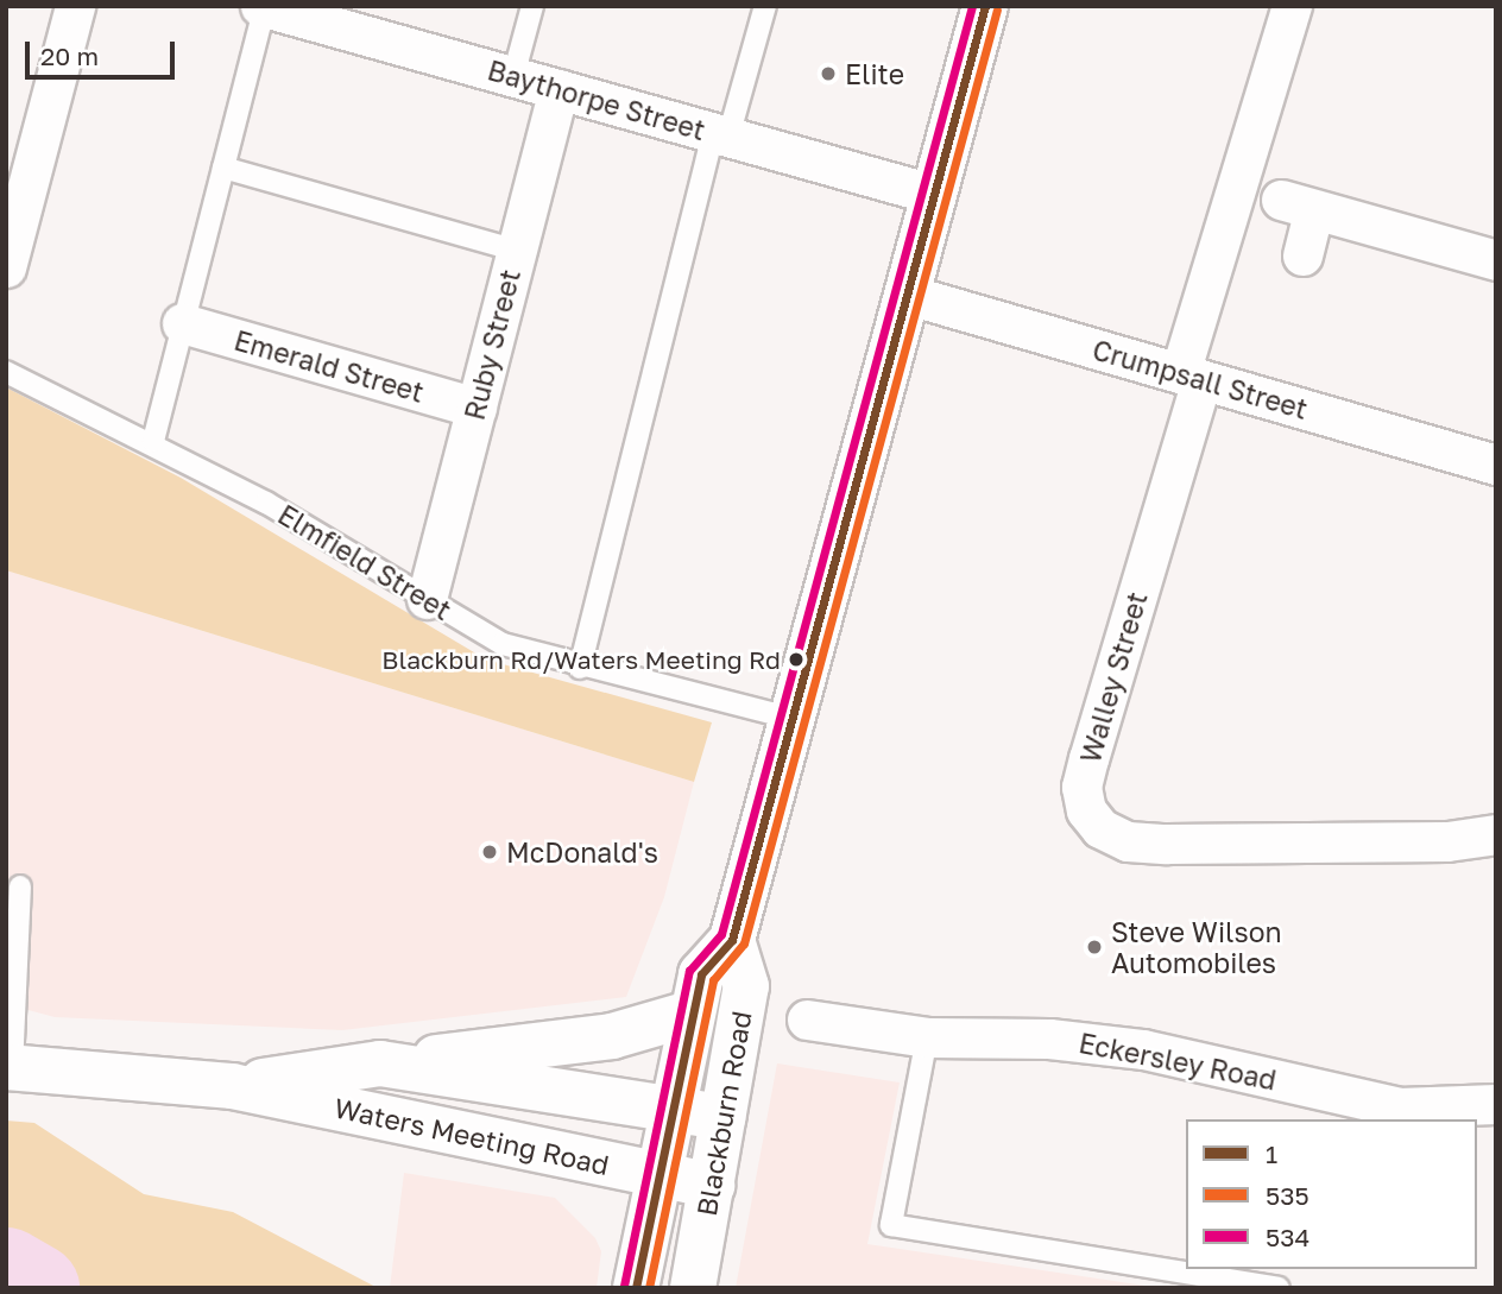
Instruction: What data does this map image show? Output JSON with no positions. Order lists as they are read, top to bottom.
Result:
{
  "streets": {
    "main road": ["Blackburn Road", "Waters Meeting Road"],
    "street": [
      "Baythorpe Street",
      "Ruby Street",
      "Emerald Street",
      "Crumpsall Street",
      "Walley Street",
      "Eckersley Road"
    ],
    "lane": ["Elmfield Street"]
  },
  "crossings": [
    ["Baythorpe Street", "Ruby Street"],
    ["Baythorpe Street", "Blackburn Road"],
    ["Ruby Street", "Emerald Street"],
    ["Ruby Street", "Elmfield Street"],
    ["Crumpsall Street", "Walley Street"],
    ["Crumpsall Street", "Blackburn Road"],
    ["Elmfield Street", "Blackburn Road"],
    ["Blackburn Road", "Waters Meeting Road"]
  ],
  "places": [
    "Elite",
    "Blackburn Rd/Waters Meeting Rd",
    "McDonald's",
    "Steve Wilson Automobiles"
  ],
  "lines": ["transit line 1", "transit line 534", "transit line 535"],
  "legend": ["1", "535", "534"],
  "scale_bar": "20 m"
}
